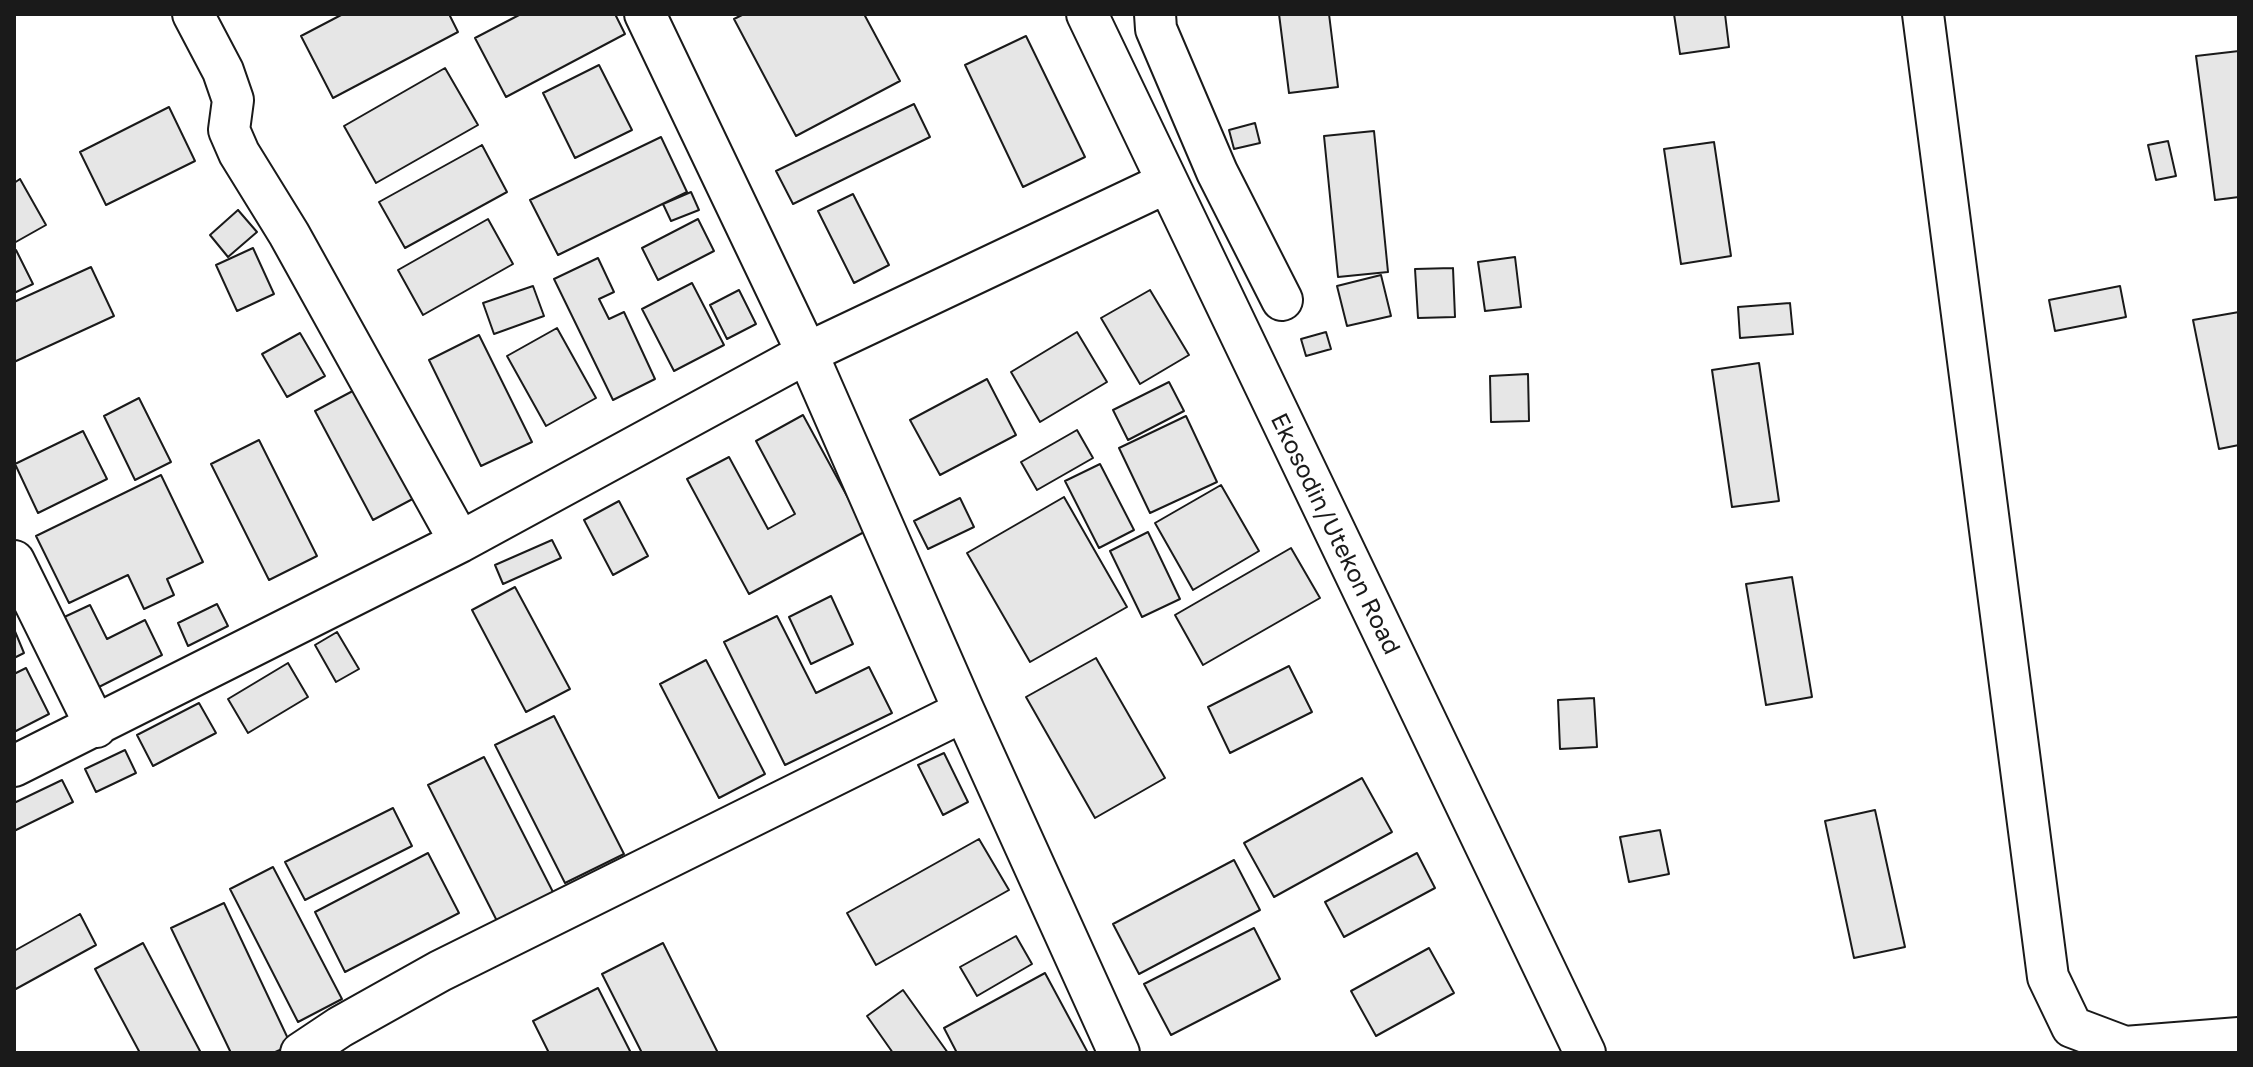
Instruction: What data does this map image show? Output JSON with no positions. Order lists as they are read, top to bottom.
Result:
{
  "streets": {
    "street": ["Ekosodin/Utekon Road"]
  }
}
